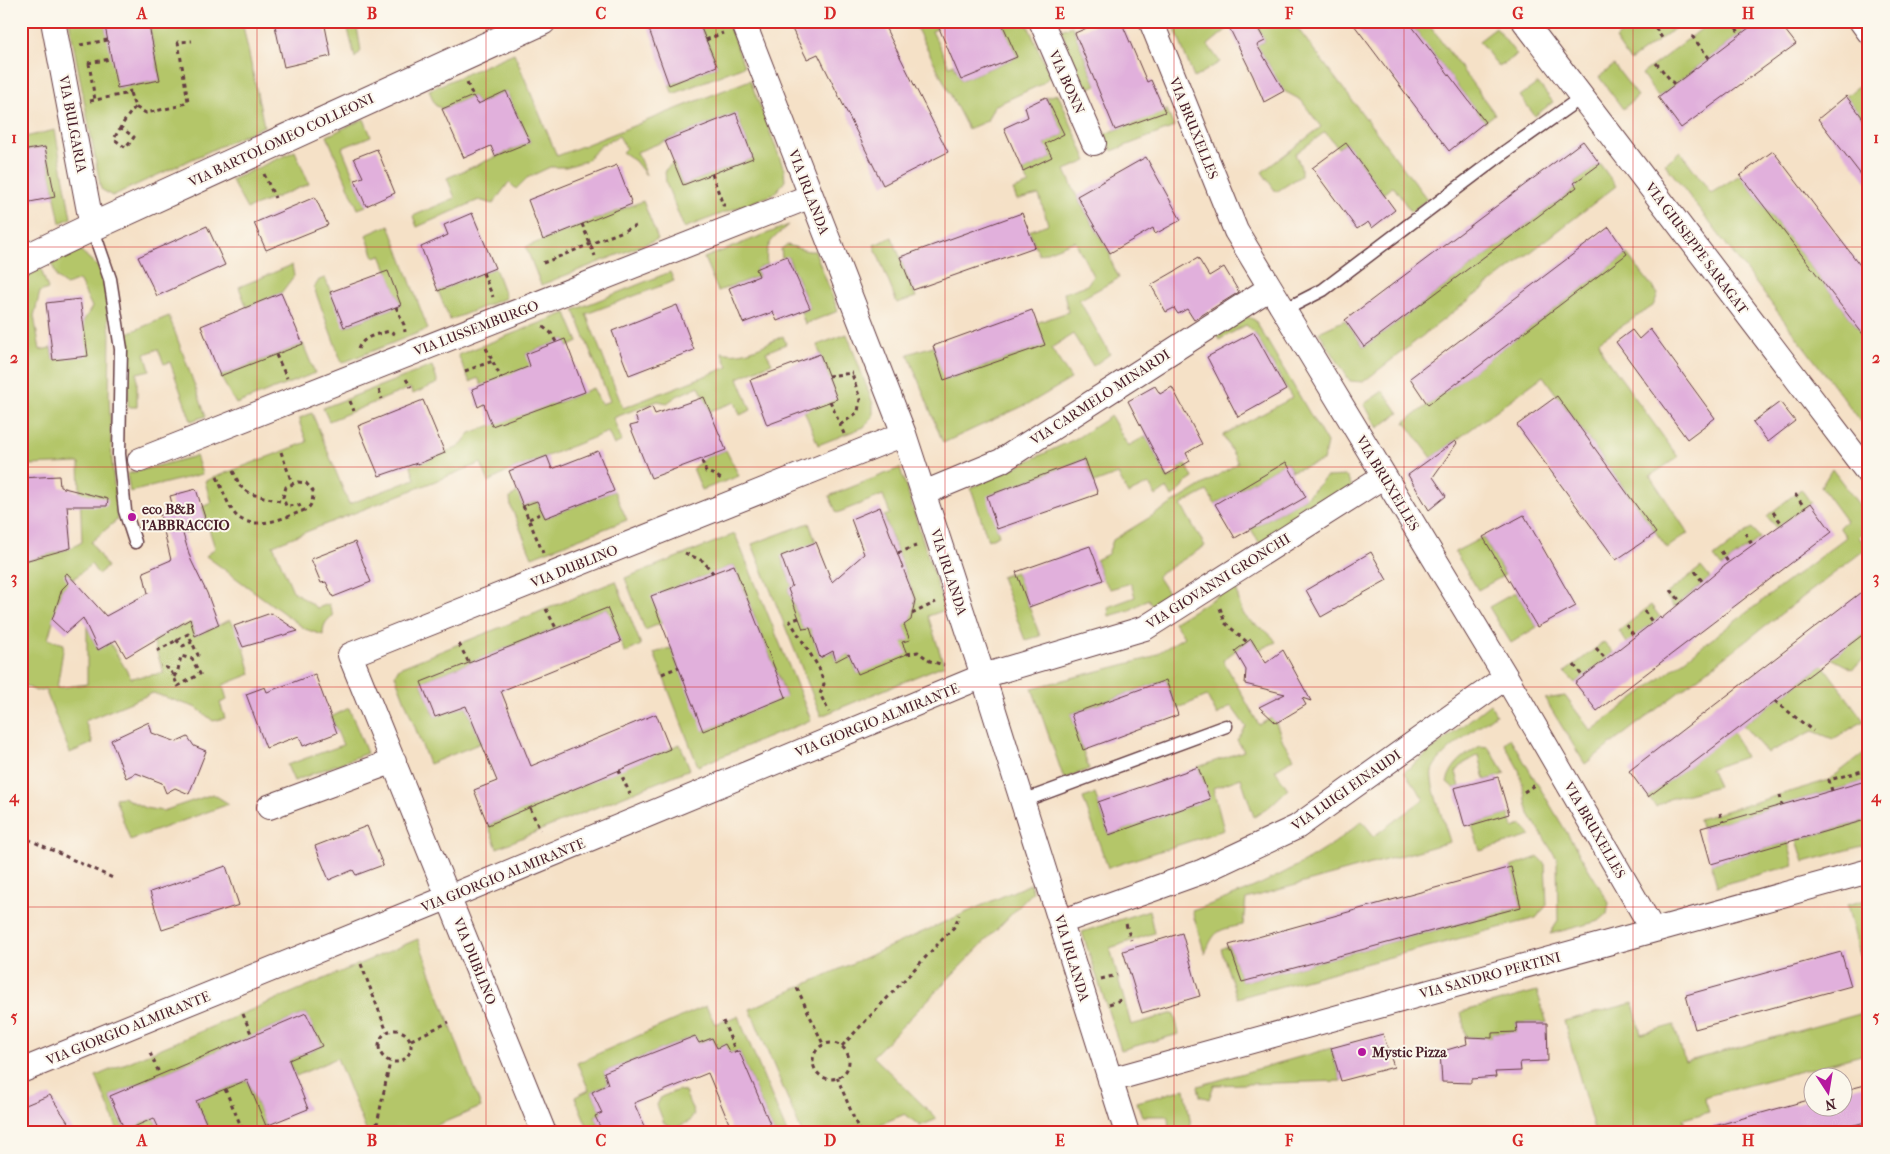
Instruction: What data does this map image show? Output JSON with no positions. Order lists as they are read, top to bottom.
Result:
{
  "streets": {
    "main road": ["VIA BARTOLOMEO COLLEONI"],
    "street": [
      "VIA BONN",
      "VIA BULGARIA",
      "VIA BRUXELLES",
      "VIA IRLANDA",
      "VIA GIUSEPPE SARAGAT",
      "VIA LUSSEMBURGO",
      "VIA CARMELO MINARDI",
      "VIA DUBLINO",
      "VIA GIOVANNI GRONCHI",
      "VIA GIORGIO ALMIRANTE",
      "VIA LUIGI EINAUDI",
      "VIA SANDRO PERTINI"
    ]
  },
  "crossings": [
    ["VIA BULGARIA", "VIA BARTOLOMEO COLLEONI"],
    ["VIA BRUXELLES", "VIA CARMELO MINARDI"],
    ["VIA BRUXELLES", "VIA GIOVANNI GRONCHI"],
    ["VIA BRUXELLES", "VIA LUIGI EINAUDI"],
    ["VIA BRUXELLES", "VIA SANDRO PERTINI"],
    ["VIA IRLANDA", "VIA LUSSEMBURGO"],
    ["VIA IRLANDA", "VIA CARMELO MINARDI"],
    ["VIA IRLANDA", "VIA DUBLINO"],
    ["VIA IRLANDA", "VIA GIOVANNI GRONCHI"],
    ["VIA IRLANDA", "VIA GIORGIO ALMIRANTE"],
    ["VIA IRLANDA", "VIA LUIGI EINAUDI"],
    ["VIA IRLANDA", "VIA SANDRO PERTINI"],
    ["VIA DUBLINO", "VIA GIORGIO ALMIRANTE"],
    ["VIA GIOVANNI GRONCHI", "VIA GIORGIO ALMIRANTE"]
  ],
  "places": ["eco B&B l'ABBRACCIO", "Mystic Pizza"],
  "north": "bottom",
  "grid": {
    "columns": [
      "A",
      "B",
      "C",
      "D",
      "E",
      "F",
      "G",
      "H"
    ],
    "rows": [
      "1",
      "2",
      "3",
      "4",
      "5"
    ]
  }
}
